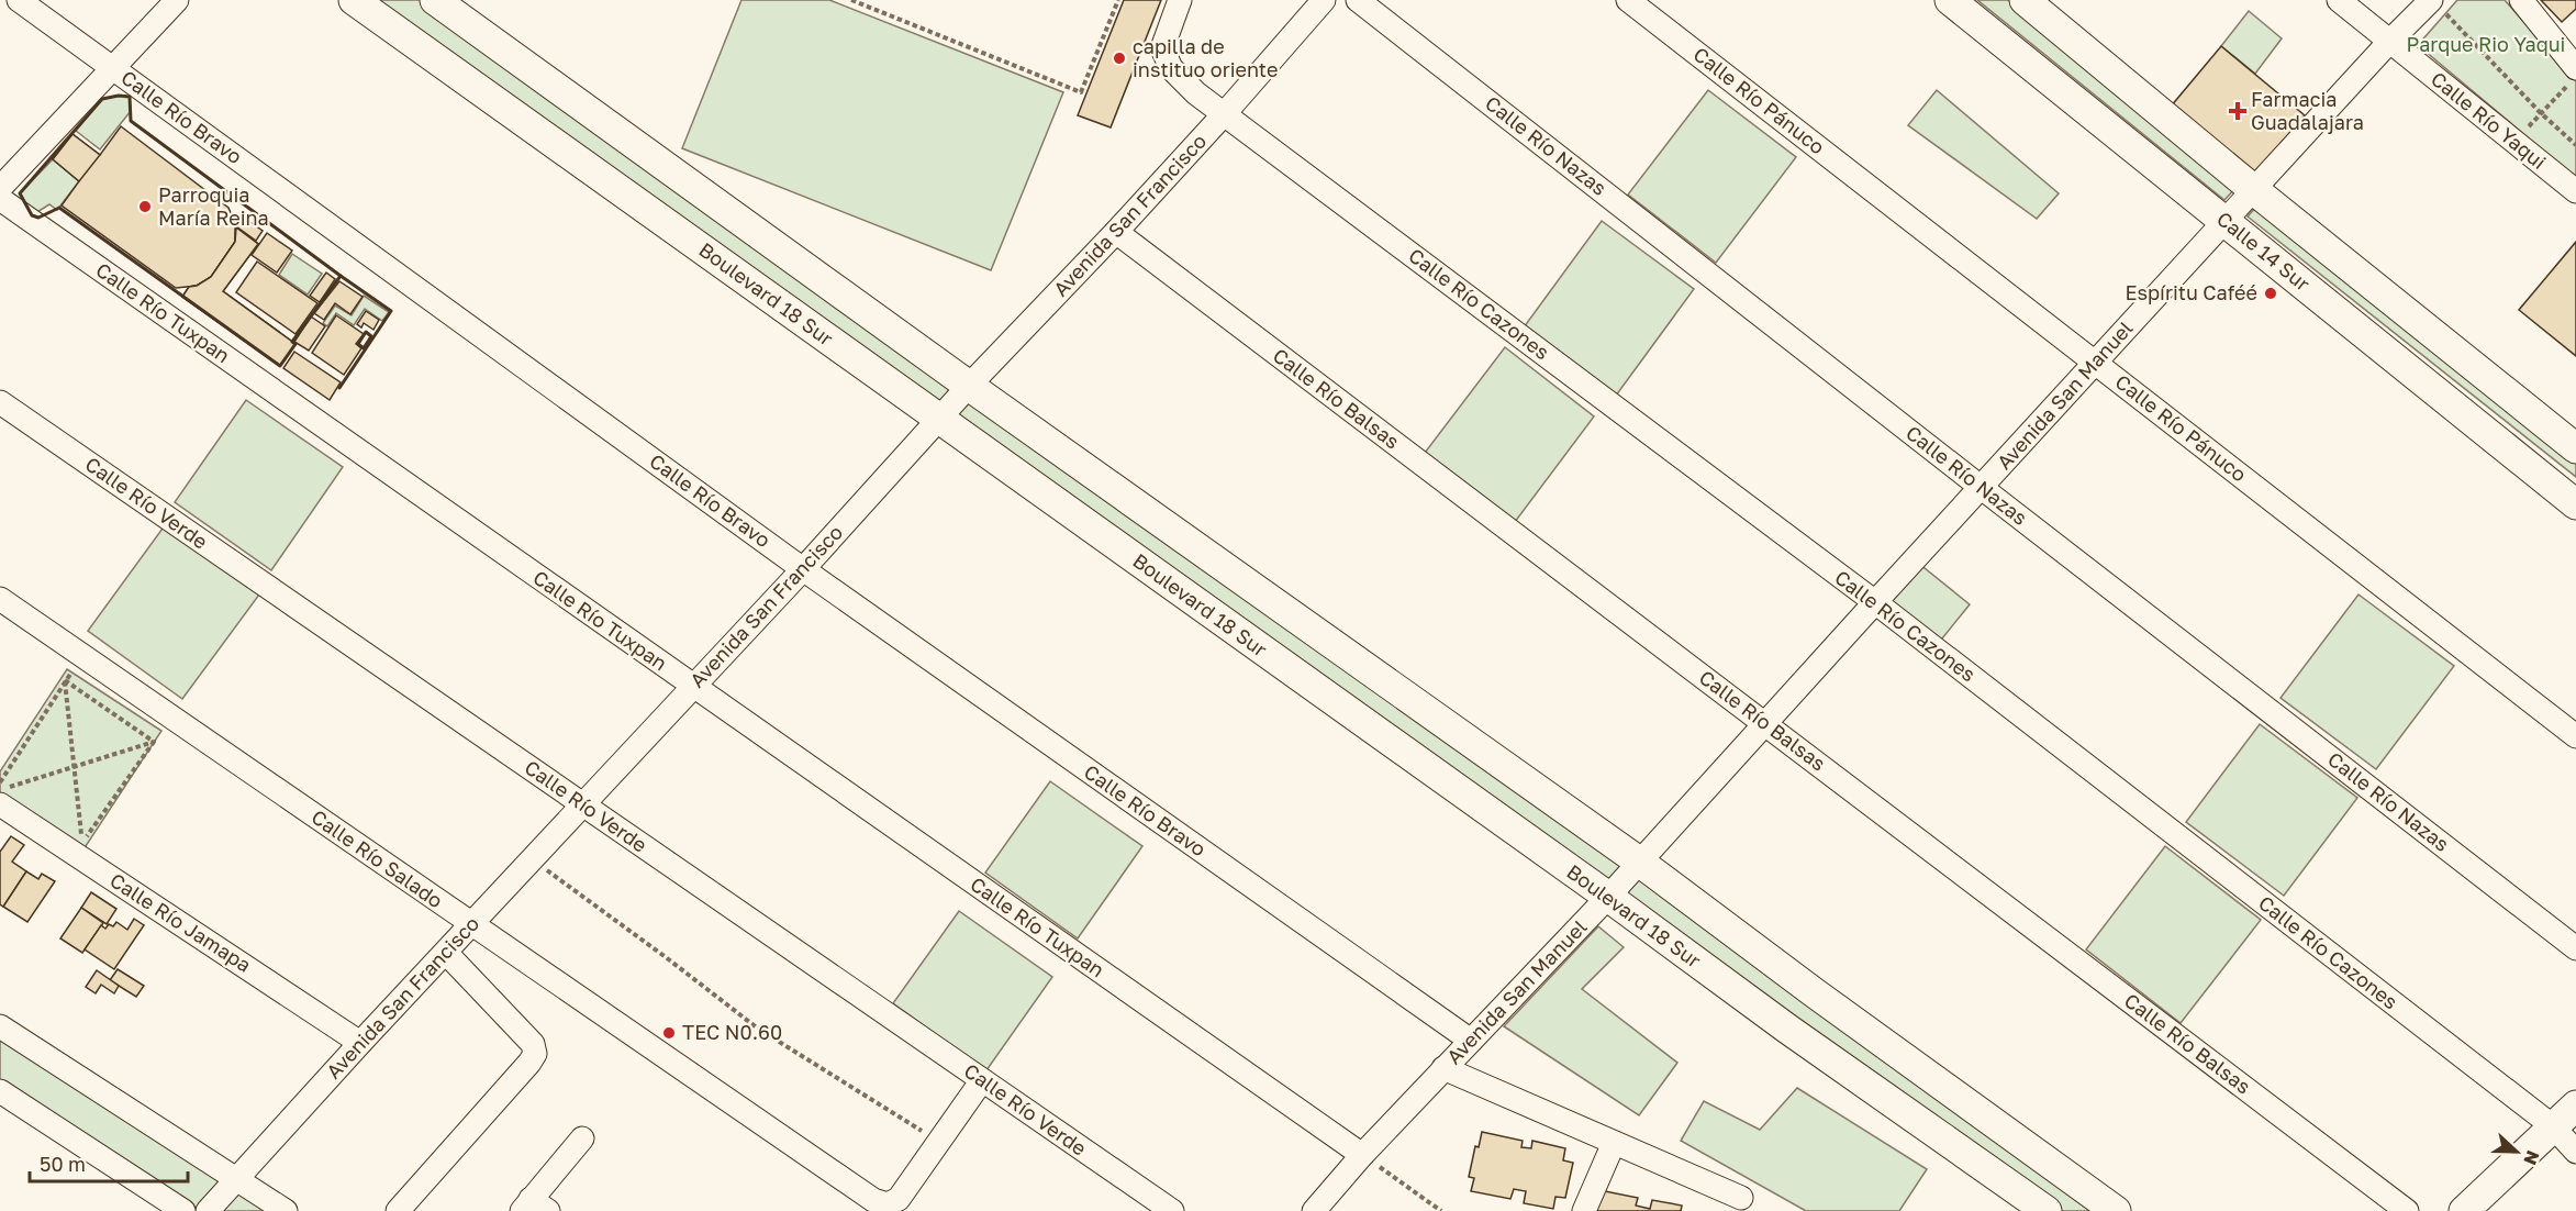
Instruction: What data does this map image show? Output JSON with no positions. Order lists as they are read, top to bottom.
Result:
{
  "streets": {
    "main road": ["Calle 14 Sur", "Boulevard 18 Sur"],
    "street": [
      "Calle Río Pánuco",
      "Calle Río Bravo",
      "Calle Río Yaqui",
      "Calle Río Nazas",
      "Avenida San Francisco",
      "Calle Río Cazones",
      "Calle Río Tuxpan",
      "Avenida San Manuel",
      "Calle Río Balsas",
      "Calle Río Verde",
      "Calle Río Salado",
      "Calle Río Jamapa"
    ]
  },
  "crossings": [
    ["Calle Río Pánuco", "Avenida San Manuel"],
    ["Calle Río Bravo", "Avenida San Francisco"],
    ["Calle Río Bravo", "Avenida San Manuel"],
    ["Calle Río Yaqui", "Avenida San Manuel"],
    ["Calle Río Nazas", "Avenida San Manuel"],
    ["Avenida San Francisco", "Boulevard 18 Sur"],
    ["Avenida San Francisco", "Calle Río Cazones"],
    ["Avenida San Francisco", "Calle Río Tuxpan"],
    ["Avenida San Francisco", "Calle Río Balsas"],
    ["Avenida San Francisco", "Calle Río Verde"],
    ["Avenida San Francisco", "Calle Río Salado"],
    ["Avenida San Francisco", "Calle Río Jamapa"],
    ["Calle 14 Sur", "Avenida San Manuel"],
    ["Boulevard 18 Sur", "Avenida San Manuel"],
    ["Calle Río Cazones", "Avenida San Manuel"],
    ["Calle Río Tuxpan", "Avenida San Manuel"],
    ["Avenida San Manuel", "Calle Río Balsas"]
  ],
  "parks": ["Parque Rio Yaqui"],
  "places": {
    "other": [
      "capilla de instituo oriente",
      "Parroquia María Reina",
      "Espíritu Caféé",
      "TEC N0.60"
    ],
    "health": ["Farmacia Guadalajara"]
  },
  "scale_bar": "50 m",
  "north": "right"
}
